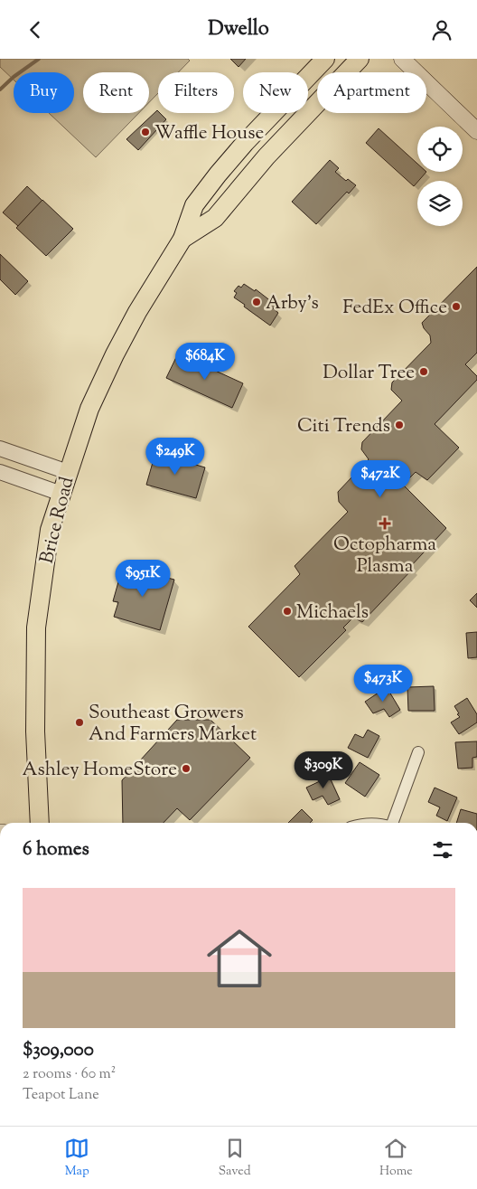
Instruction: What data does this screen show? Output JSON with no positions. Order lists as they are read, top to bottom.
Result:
{
  "streets": {
    "main road": ["Brice Road"]
  },
  "places": {
    "other": [
      "Waffle House",
      "Arby's",
      "FedEx Office",
      "Dollar Tree",
      "Citi Trends",
      "Michaels",
      "Southeast Growers And Farmers Market",
      "Ashley HomeStore"
    ],
    "health": ["Octopharma Plasma"]
  },
  "page": {
    "header": "Dwello",
    "chip": [
      "Buy",
      "Rent",
      "Filters",
      "New",
      "Apartment"
    ],
    "price": [
      "$684K",
      "$249K",
      "$472K",
      "$951K",
      "$473K",
      "$309K"
    ],
    "heading": "6 homes",
    "list": [
      {
        "name": "$309,000",
        "note": "2 rooms · 60 m² · Teapot Lane"
      }
    ],
    "tabs": ["Map", "Saved", "Home"]
  }
}
